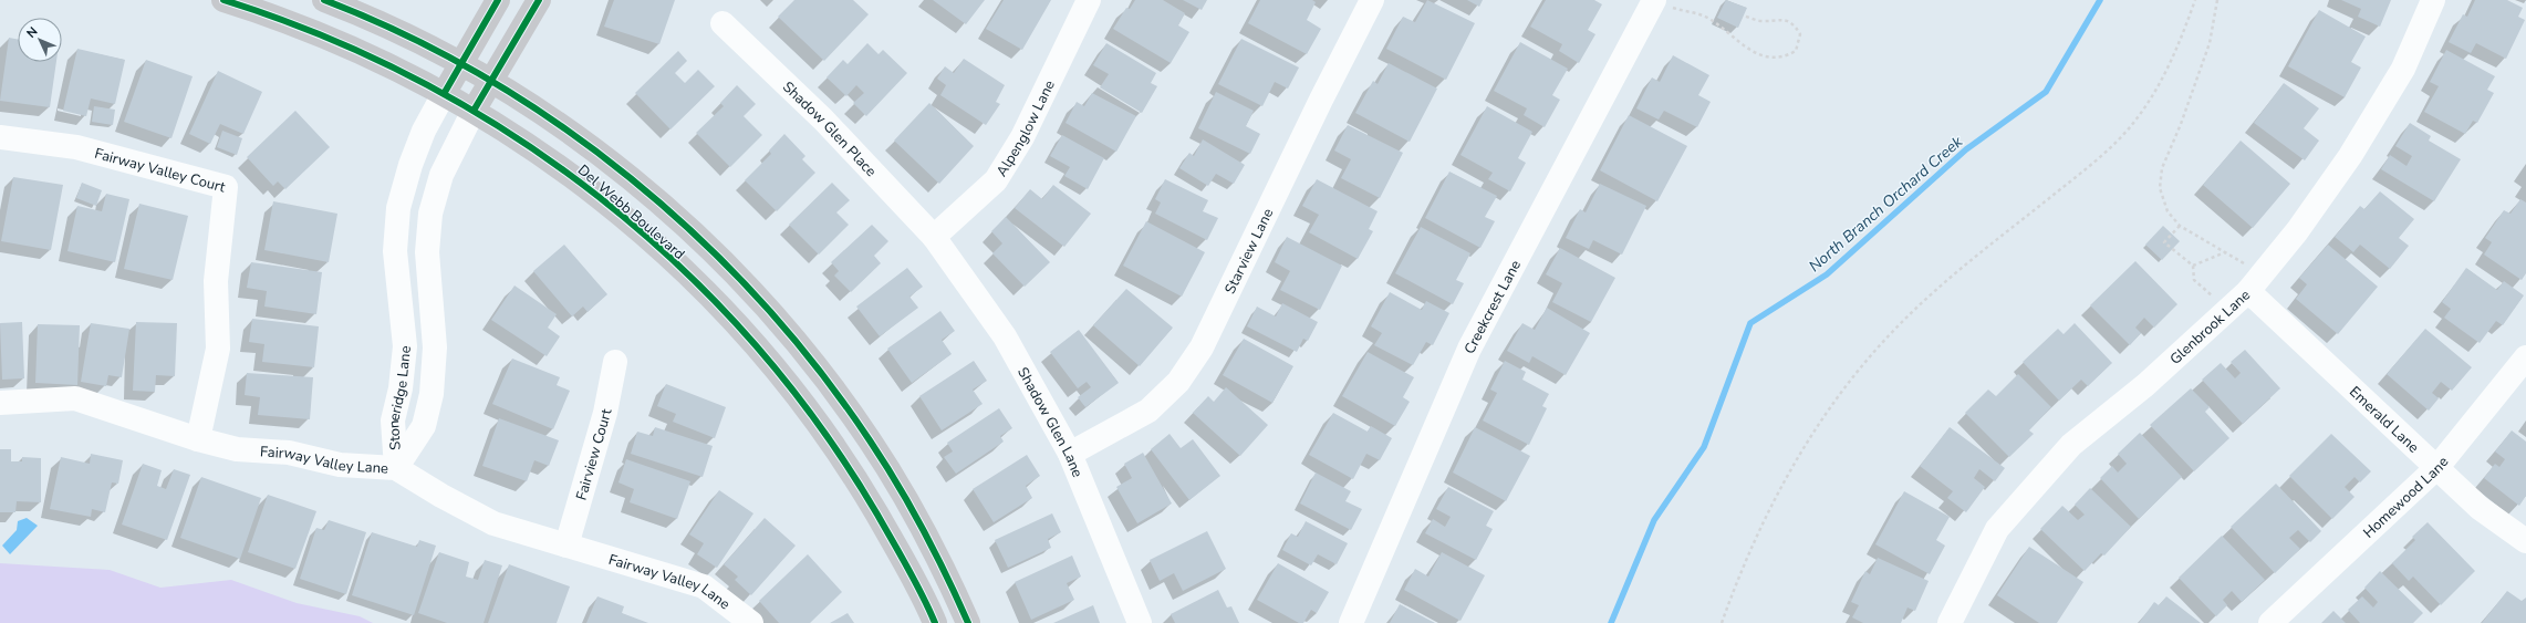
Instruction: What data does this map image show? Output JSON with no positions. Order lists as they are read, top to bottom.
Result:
{
  "streets": {
    "street": [
      "Alpenglow Lane",
      "Shadow Glen Place",
      "Fairway Valley Court",
      "Del Webb Boulevard",
      "Starview Lane",
      "Creekcrest Lane",
      "Glenbrook Lane",
      "Stoneridge Lane",
      "Emerald Lane",
      "Shadow Glen Lane",
      "Fairview Court",
      "Fairway Valley Lane",
      "Homewood Lane"
    ]
  },
  "crossings": [
    ["Alpenglow Lane", "Shadow Glen Place"],
    ["Alpenglow Lane", "Shadow Glen Lane"],
    ["Shadow Glen Place", "Shadow Glen Lane"],
    ["Fairway Valley Court", "Fairway Valley Lane"],
    ["Del Webb Boulevard", "Stoneridge Lane"],
    ["Starview Lane", "Shadow Glen Lane"],
    ["Glenbrook Lane", "Emerald Lane"],
    ["Stoneridge Lane", "Fairway Valley Lane"],
    ["Emerald Lane", "Homewood Lane"],
    ["Fairview Court", "Fairway Valley Lane"]
  ],
  "water": ["North Branch Orchard Creek"],
  "north": "top left"
}
